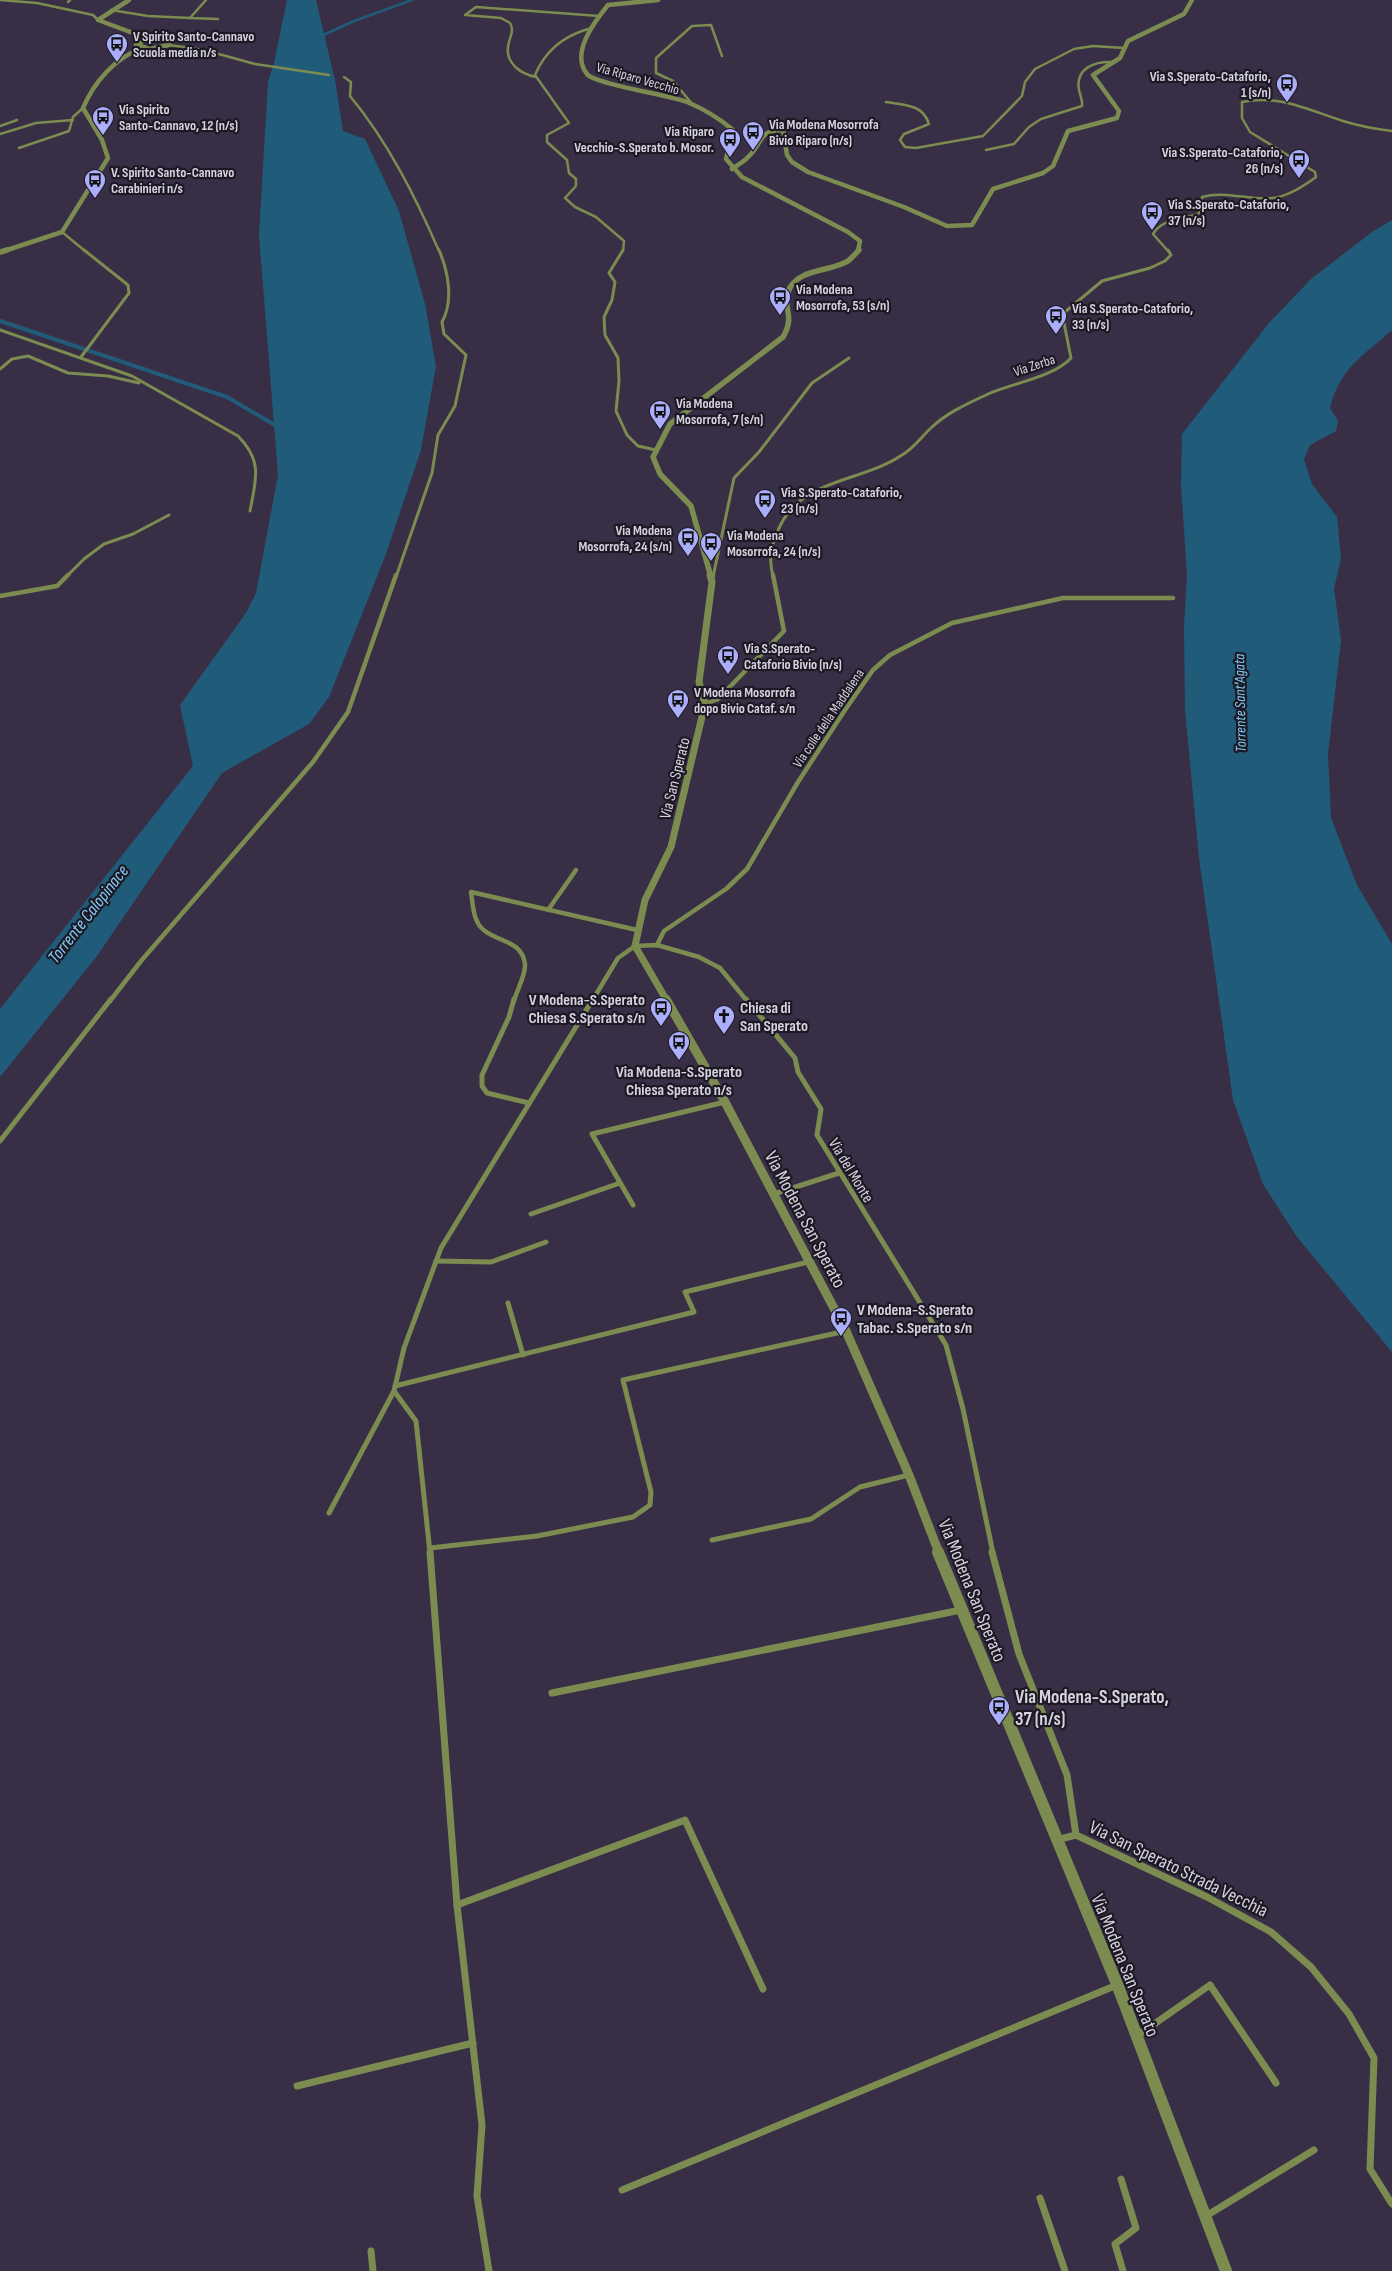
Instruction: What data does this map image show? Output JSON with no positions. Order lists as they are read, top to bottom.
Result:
{
  "streets": {
    "street": [
      "Via Riparo Vecchio",
      "Via Zerba",
      "Via colle della Maddalena",
      "Via San Sperato",
      "Via del Monte",
      "Via Modena San Sperato",
      "Via San Sperato Strada Vecchia"
    ]
  },
  "crossings": [
    ["Via Zerba", "Via San Sperato"],
    ["Via colle della Maddalena", "Via del Monte"],
    ["Via San Sperato", "Via del Monte"],
    ["Via San Sperato", "Via Modena San Sperato"],
    ["Via del Monte", "Via Modena San Sperato"],
    ["Via del Monte", "Via San Sperato Strada Vecchia"],
    ["Via Modena San Sperato", "Via San Sperato Strada Vecchia"]
  ],
  "water": ["Torrente Sant'Agata", "Torrente Calopinace"],
  "places": {
    "bus stop": [
      "V Spirito Santo-Cannavo Scuola media n/s",
      "Via S.Sperato-Cataforio, 1 (s/n)",
      "Via Spirito Santo-Cannavo, 12 (n/s)",
      "Via Modena Mosorrofa Bivio Riparo (n/s)",
      "Via Riparo Vecchio-S.Sperato b. Mosor.",
      "Via S.Sperato-Cataforio, 26 (n/s)",
      "V. Spirito Santo-Cannavo Carabinieri n/s",
      "Via S.Sperato-Cataforio, 37 (n/s)",
      "Via Modena Mosorrofa, 53 (s/n)",
      "Via S.Sperato-Cataforio, 33 (n/s)",
      "Via Modena Mosorrofa, 7 (s/n)",
      "Via S.Sperato-Cataforio, 23 (n/s)",
      "Via Modena Mosorrofa, 24 (s/n)",
      "Via Modena Mosorrofa, 24 (n/s)",
      "Via S.Sperato- Cataforio Bivio (n/s)",
      "V Modena Mosorrofa dopo Bivio Cataf. s/n",
      "V Modena-S.Sperato Chiesa S.Sperato s/n",
      "Via Modena-S.Sperato Chiesa Sperato n/s",
      "V Modena-S.Sperato Tabac. S.Sperato s/n",
      "Via Modena-S.Sperato, 37 (n/s)"
    ],
    "church": ["Chiesa di San Sperato"]
  }
}
